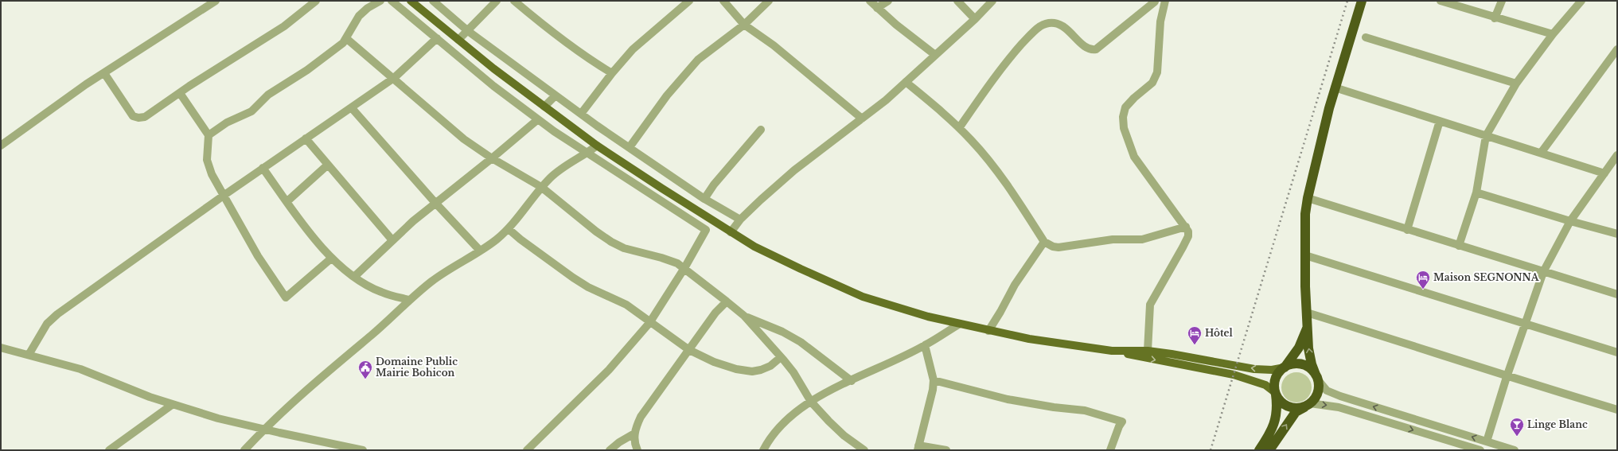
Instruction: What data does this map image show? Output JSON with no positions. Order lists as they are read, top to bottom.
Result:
{
  "places": {
    "hotel": ["Maison SEGNONNA", "Hôtel"],
    "public building": ["Domaine Public Mairie Bohicon"],
    "bar": ["Linge Blanc"]
  }
}
